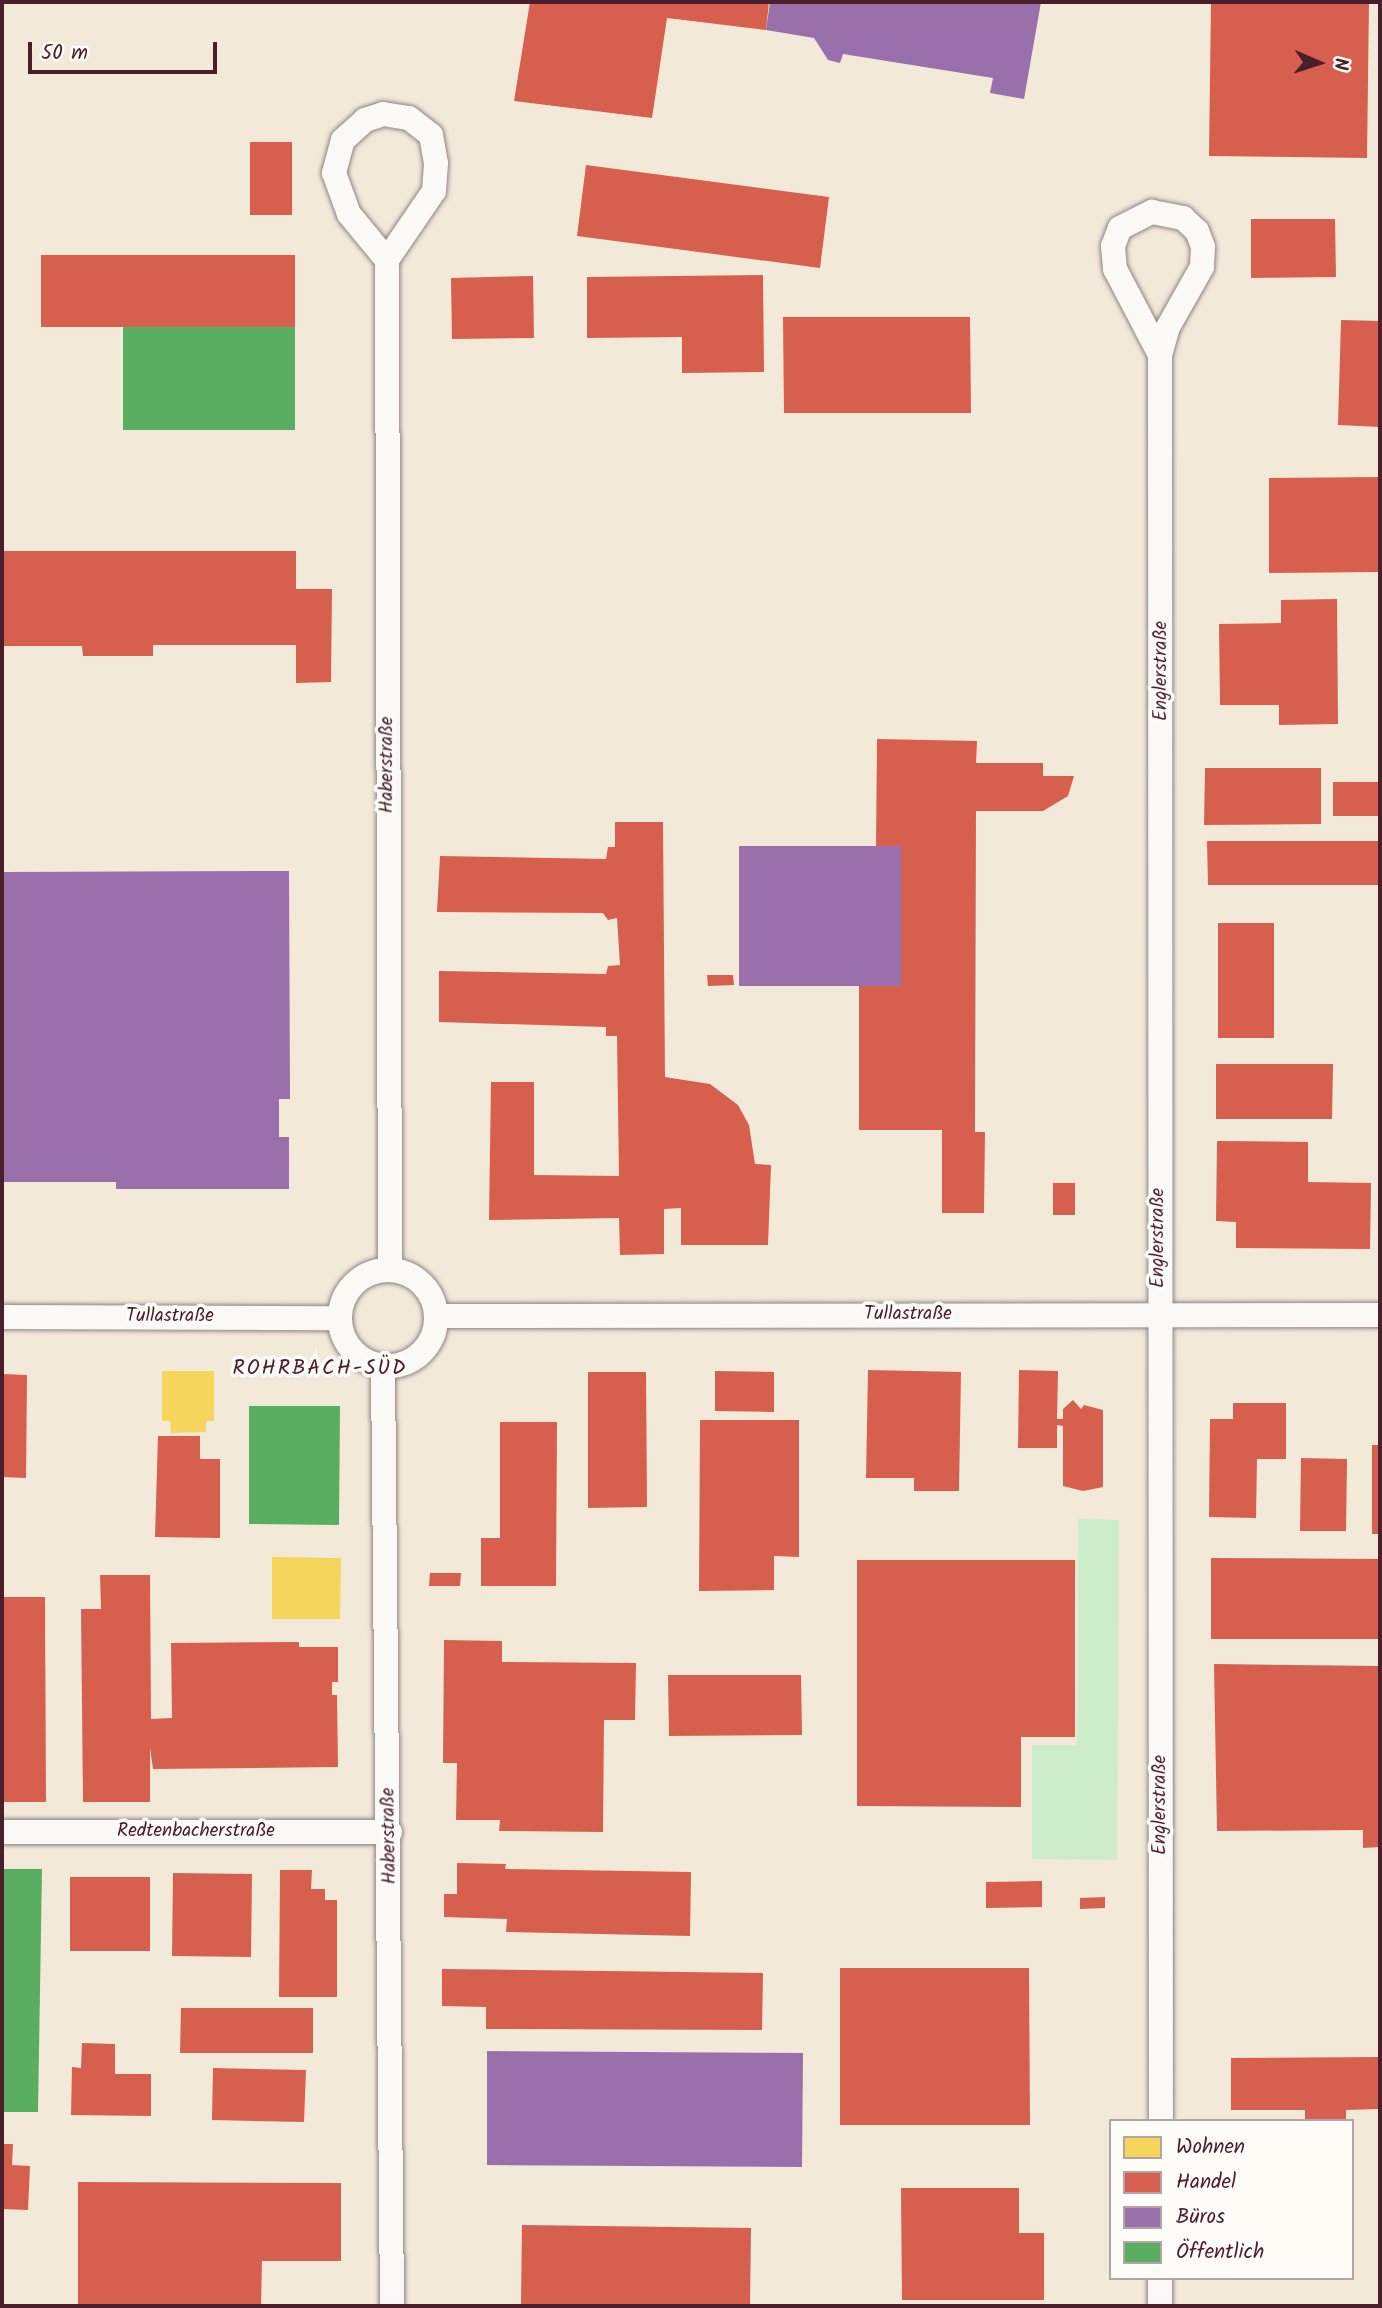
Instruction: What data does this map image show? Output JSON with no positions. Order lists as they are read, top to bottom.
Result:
{
  "streets": {
    "street": [
      "Englerstraße",
      "Haberstraße",
      "Tullastraße",
      "Redtenbacherstraße"
    ]
  },
  "crossings": [
    ["Englerstraße", "Tullastraße"],
    ["Haberstraße", "Tullastraße"],
    ["Haberstraße", "Redtenbacherstraße"]
  ],
  "districts": ["ROHRBACH-SÜD"],
  "legend": [
    "Wohnen",
    "Handel",
    "Büros",
    "Öffentlich"
  ],
  "scale_bar": "50 m",
  "north": "right"
}
